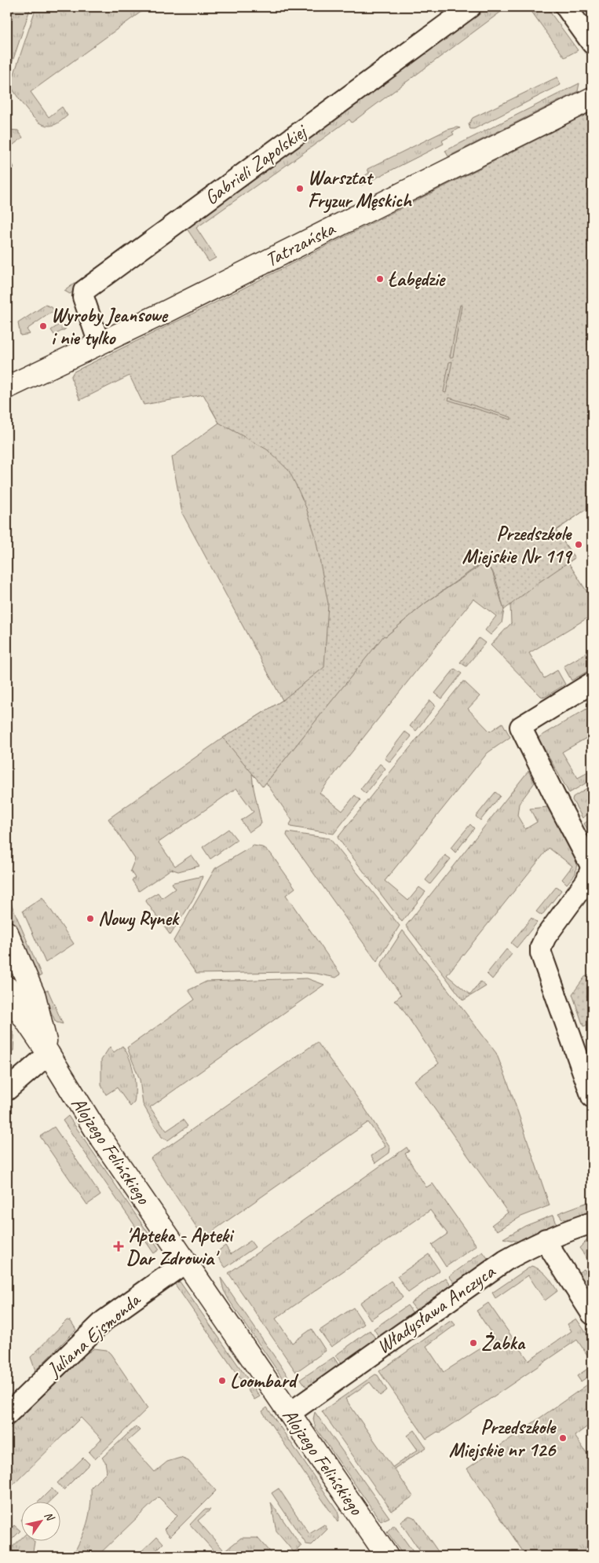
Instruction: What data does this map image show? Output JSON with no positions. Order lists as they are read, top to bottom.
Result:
{
  "streets": {
    "street": [
      "Gabrieli Zapolskiej",
      "Tatrzańska",
      "Alojzego Felińskiego",
      "Władysława Anczyca",
      "Juliana Ejsmonda"
    ]
  },
  "crossings": [
    ["Gabrieli Zapolskiej", "Tatrzańska"],
    ["Alojzego Felińskiego", "Władysława Anczyca"],
    ["Alojzego Felińskiego", "Juliana Ejsmonda"]
  ],
  "places": {
    "other": [
      "Warsztat Fryzur Męskich",
      "Łabędzie",
      "Wyroby Jeansowe i nie tylko",
      "Przedszkole Miejskie Nr 119",
      "Nowy Rynek",
      "Żabka",
      "Loombard",
      "Przedszkole Miejskie nr 126"
    ],
    "health": ["'Apteka - Apteki Dar Zdrowia'"]
  },
  "north": "top right"
}
